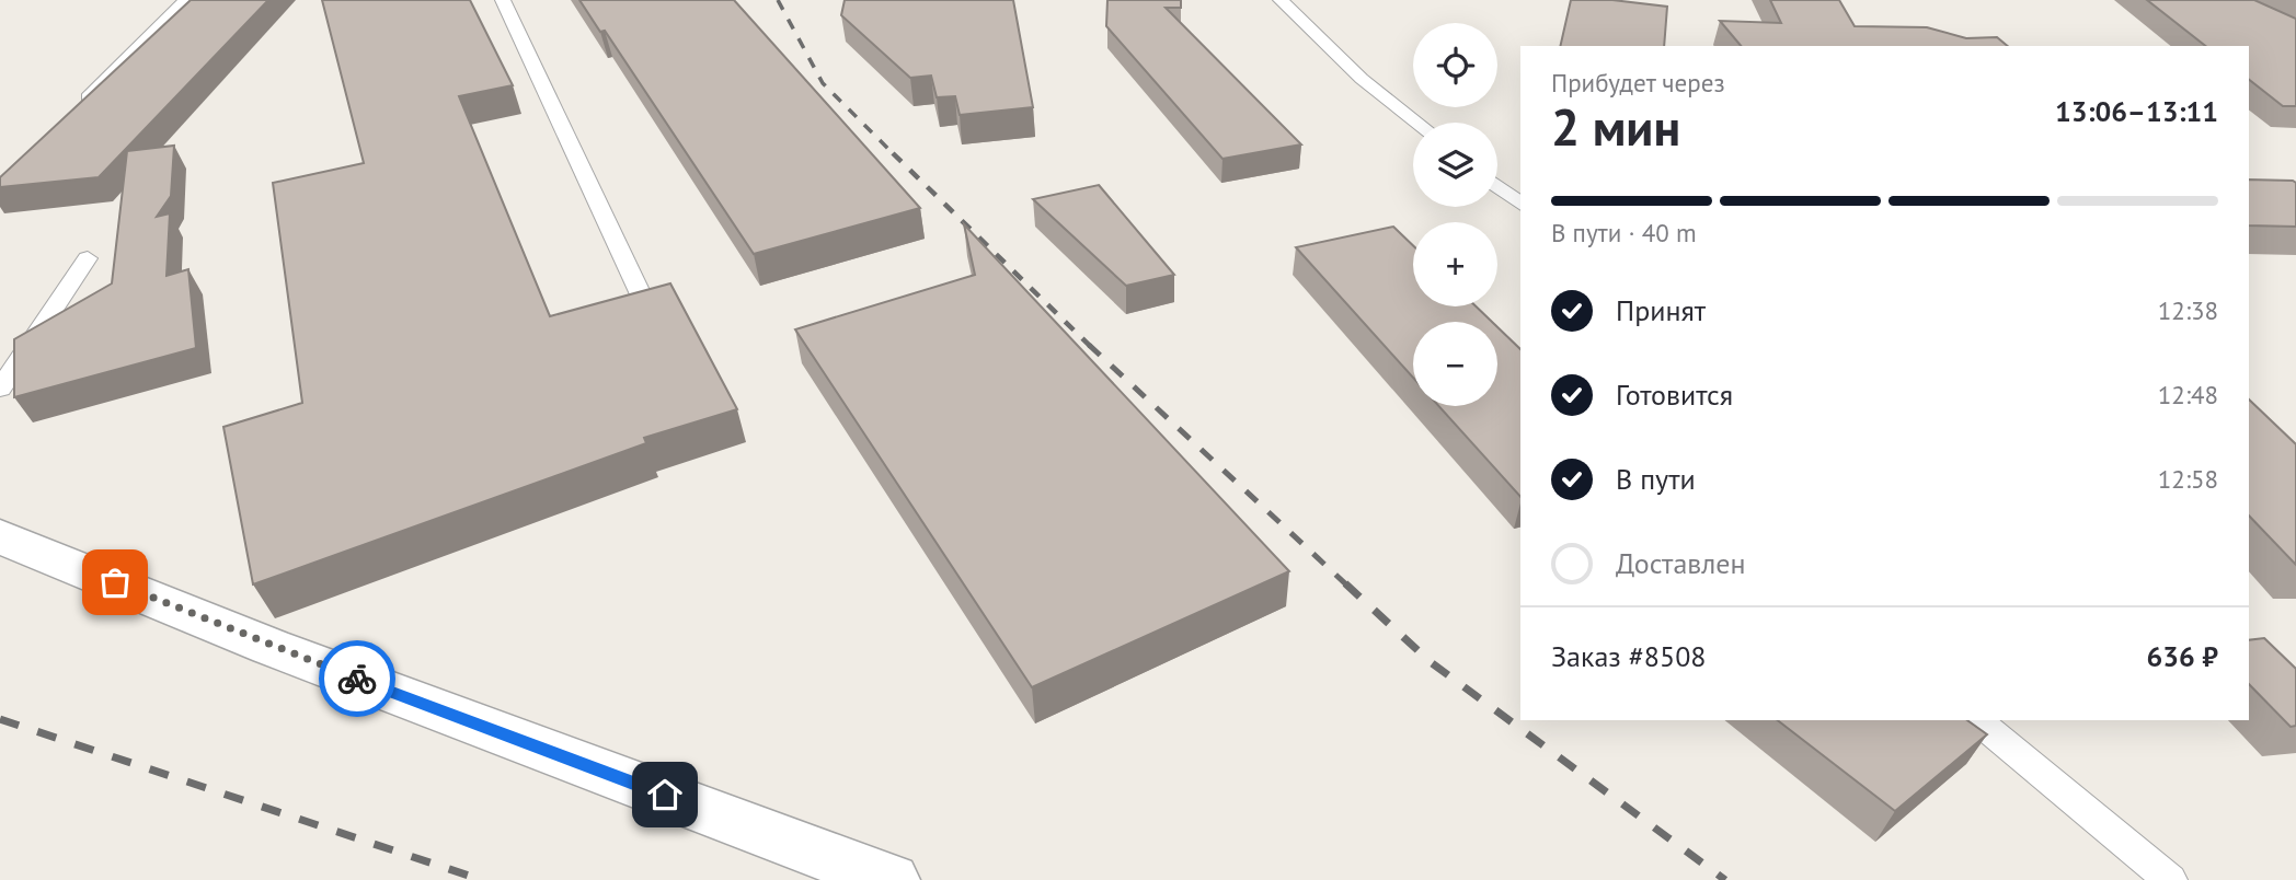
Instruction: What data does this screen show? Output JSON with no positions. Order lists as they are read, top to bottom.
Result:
{
  "page": {
    "map_buttons": ["+", "−"],
    "heading": ["2 мин", "Прибудет через", "13:06–13:11"],
    "panel": ["Заказ #8508", "636 ₽"],
    "bar": "В пути · 40 m",
    "list": [
      ["Принят", "12:38"],
      ["Готовится", "12:48"],
      ["В пути", "12:58"],
      "Доставлен"
    ]
  }
}
